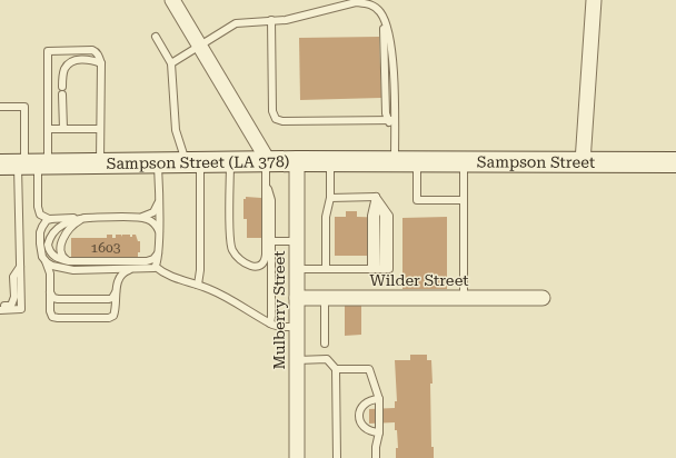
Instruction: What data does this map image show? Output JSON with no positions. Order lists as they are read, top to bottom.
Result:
{
  "streets": {
    "main road": ["Sampson Street (LA 378)", "Sampson Street"],
    "street": ["Wilder Street", "Mulberry Street"]
  },
  "crossings": [
    ["Sampson Street (LA 378)", "Sampson Street"],
    ["Sampson Street (LA 378)", "Mulberry Street"],
    ["Wilder Street", "Mulberry Street"]
  ],
  "house_numbers": ["1603"]
}
